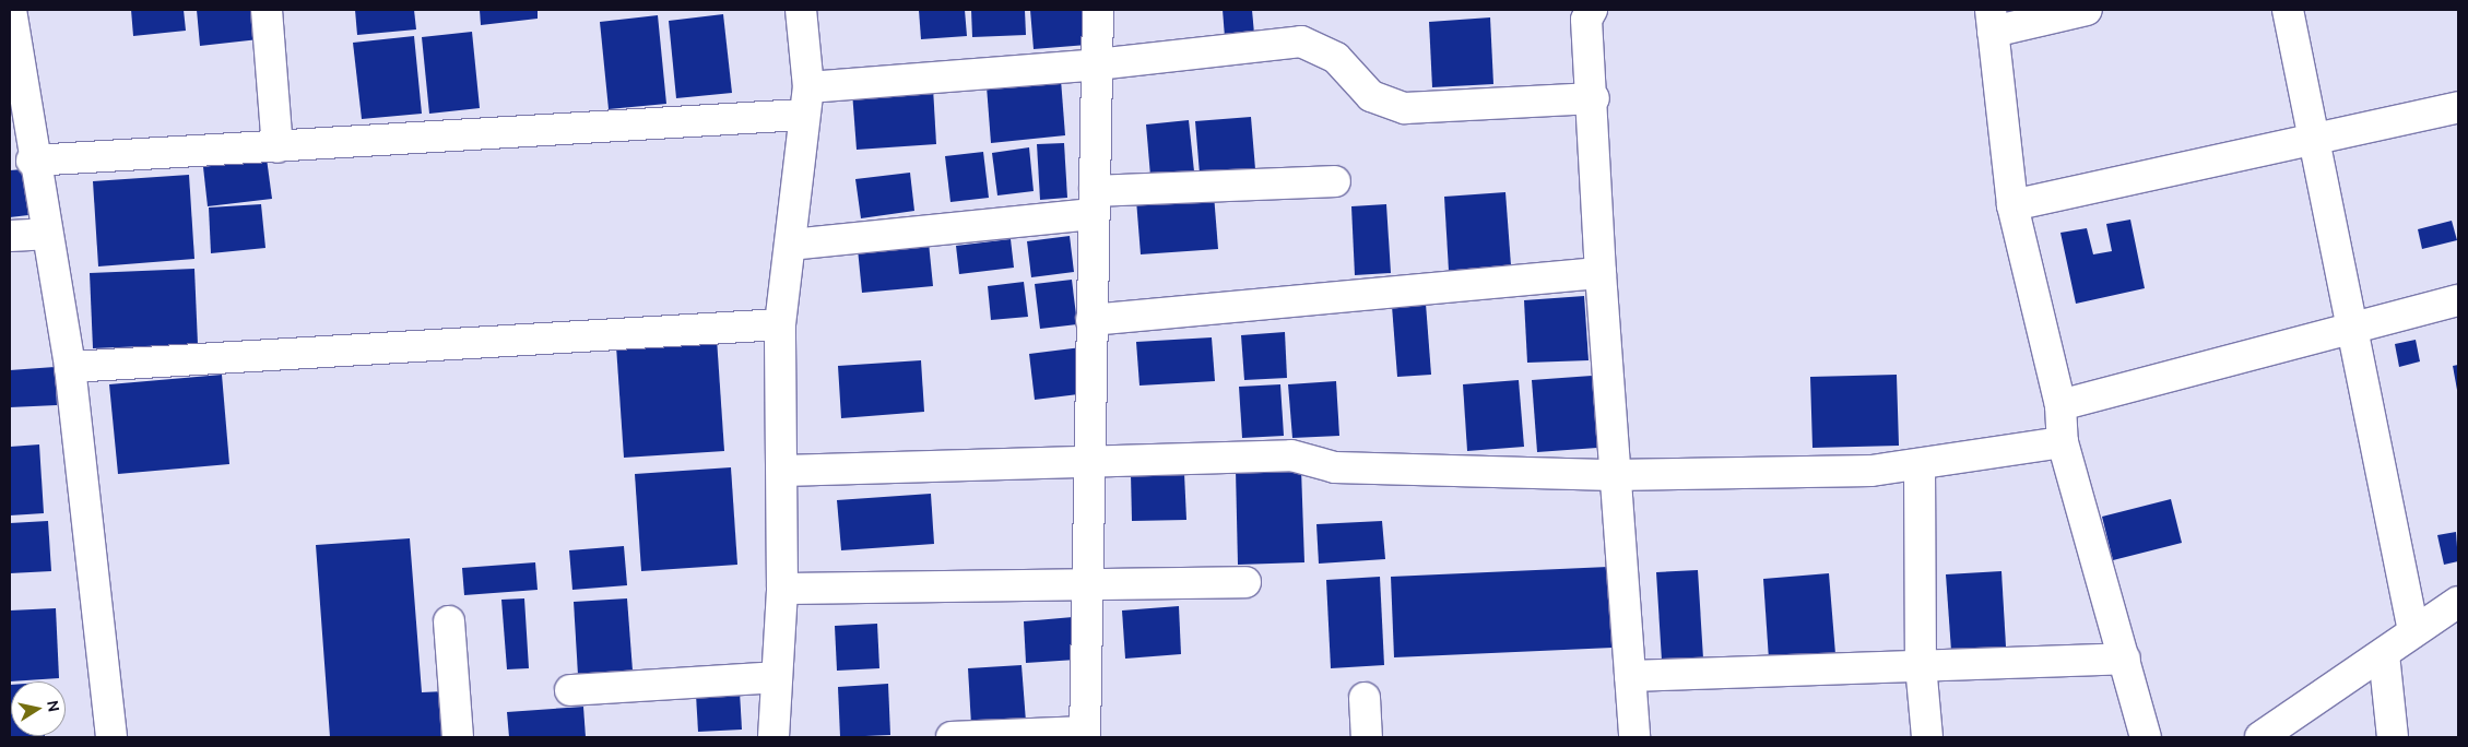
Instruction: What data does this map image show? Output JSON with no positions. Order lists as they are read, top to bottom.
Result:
{
  "north": "right"
}
